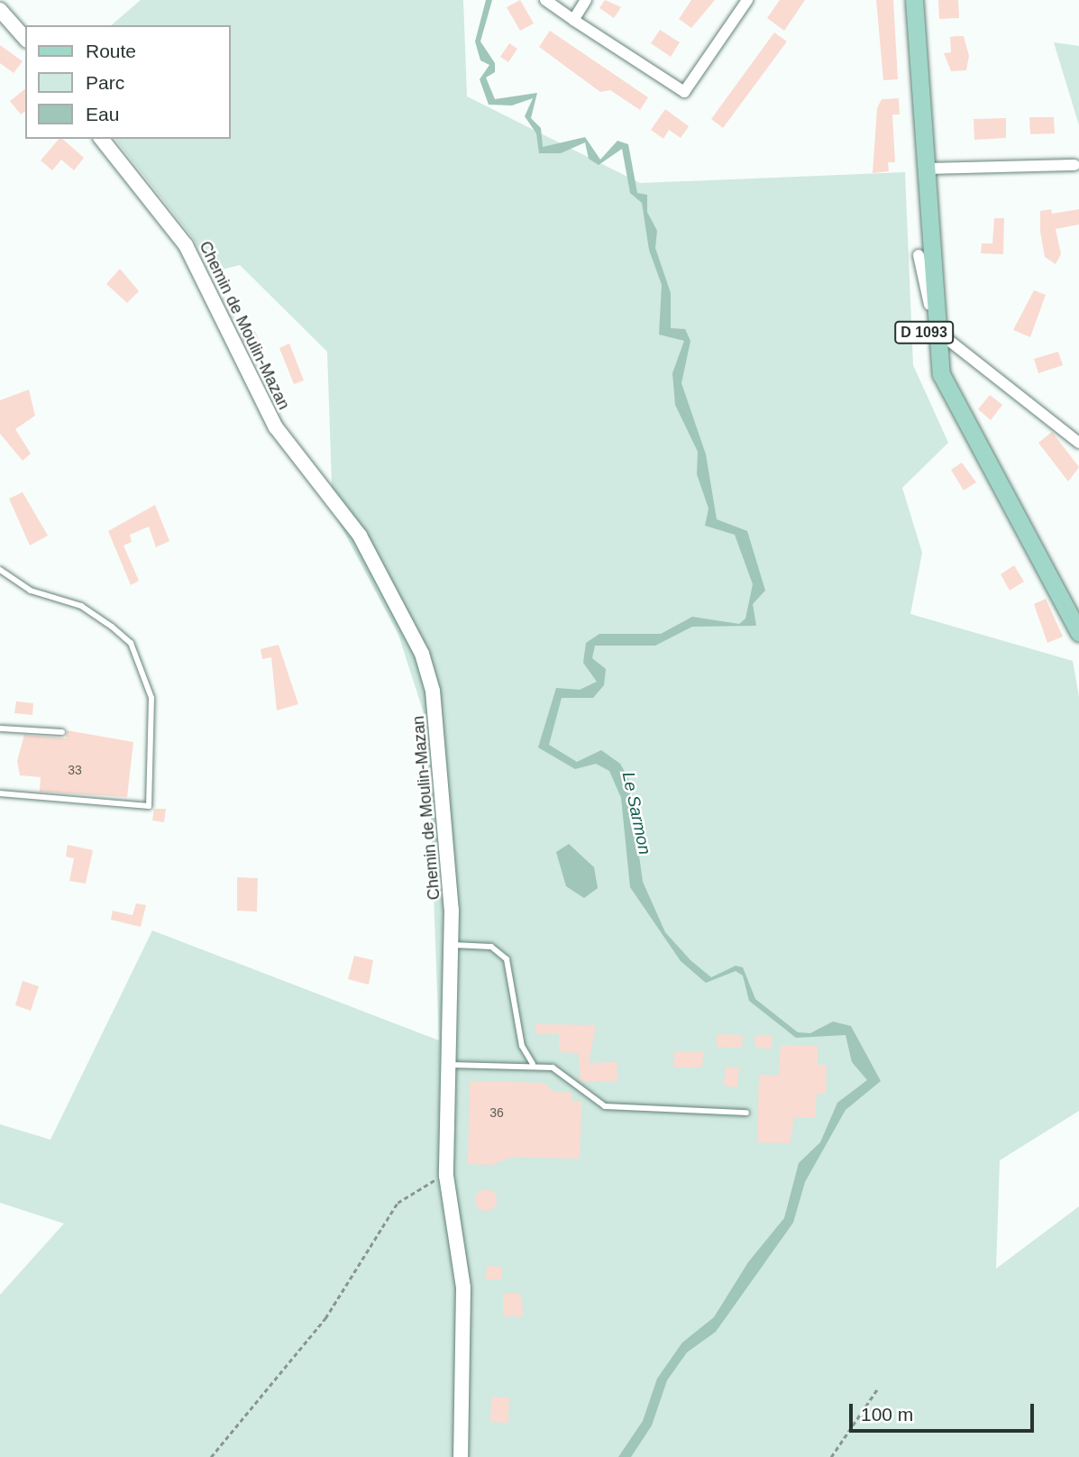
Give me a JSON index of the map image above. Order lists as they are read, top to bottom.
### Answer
{
  "streets": {
    "main road": ["D 1093"],
    "street": ["Chemin de Moulin-Mazan"]
  },
  "water": ["Le Sarmon"],
  "house_numbers": ["33", "36"],
  "legend": ["Route", "Parc", "Eau"],
  "scale_bar": "100 m"
}
